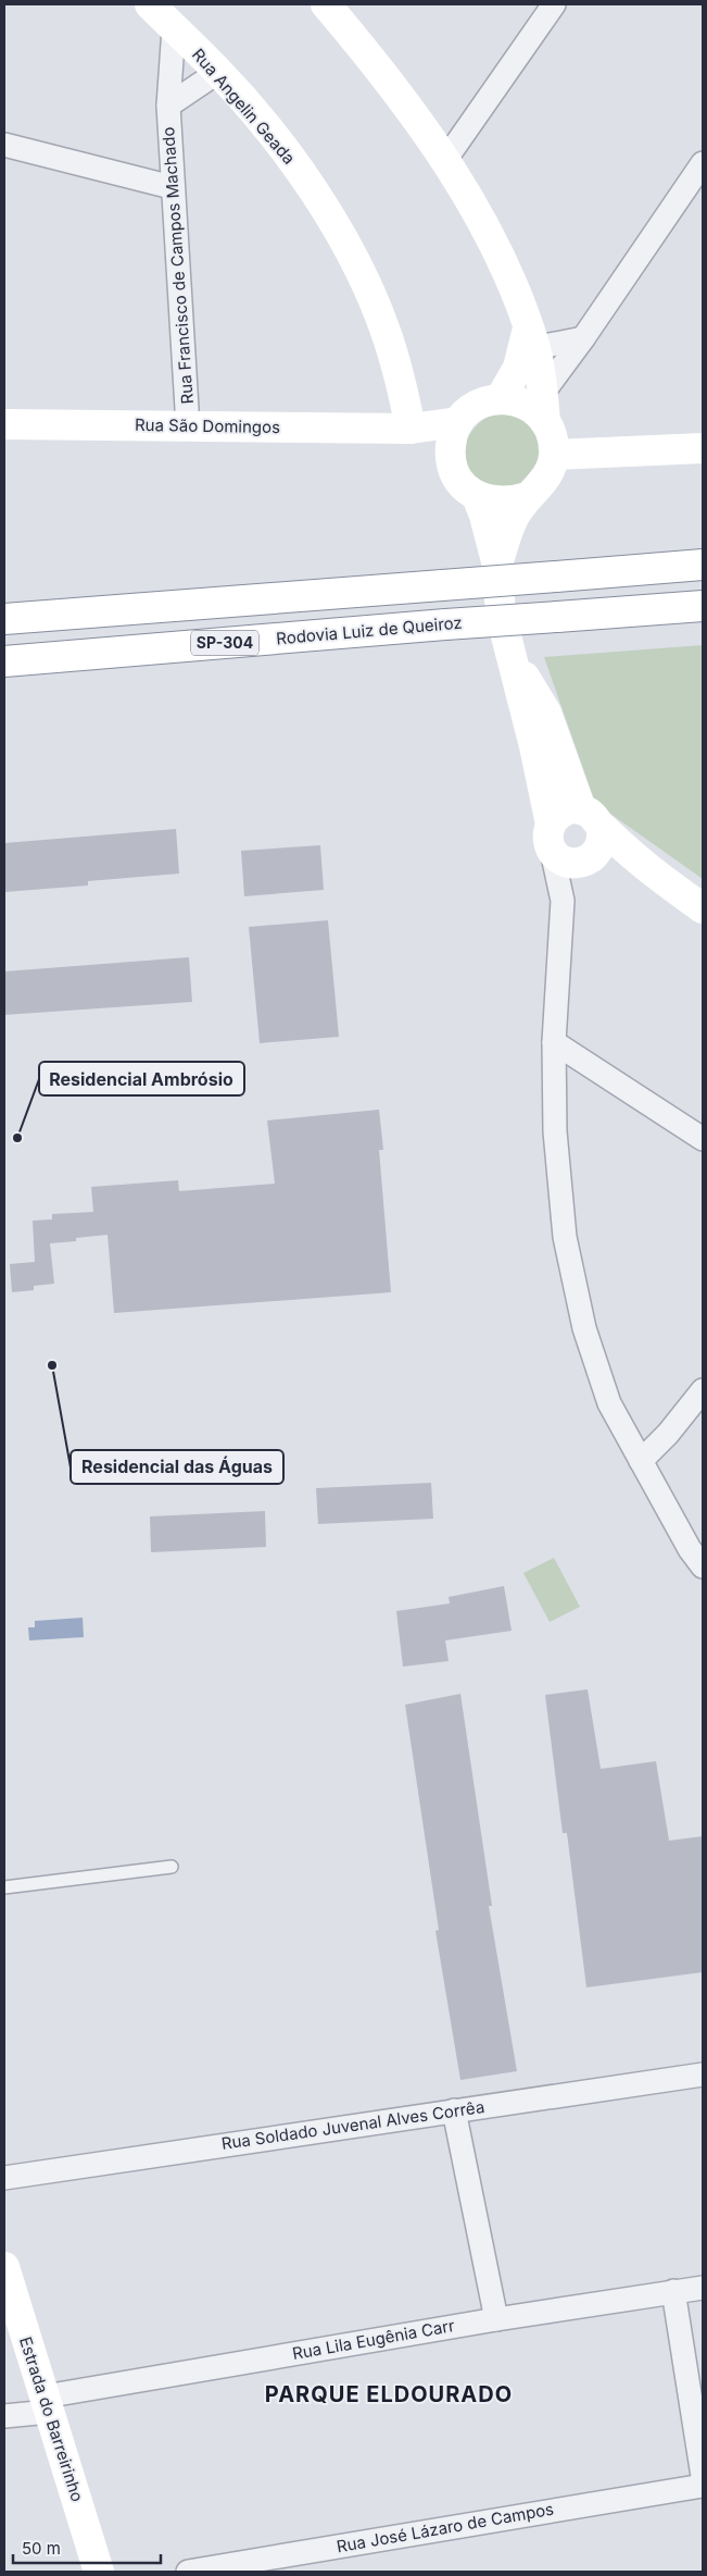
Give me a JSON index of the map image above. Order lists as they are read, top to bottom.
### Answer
{
  "streets": {
    "main road": [
      "Rua Angelin Geada",
      "Rua São Domingos",
      "Rodovia Luiz de Queiroz",
      "SP-304",
      "Estrada do Barreirinho"
    ],
    "street": [
      "Rua Francisco de Campos Machado",
      "Rua Soldado Juvenal Alves Corrêa",
      "Rua Lila Eugênia Carr",
      "Rua José Lázaro de Campos"
    ]
  },
  "crossings": [
    ["Rua Angelin Geada", "Rua Francisco de Campos Machado"],
    ["Rua Angelin Geada", "Rua São Domingos"],
    ["Rua Francisco de Campos Machado", "Rua São Domingos"],
    ["Rua Lila Eugênia Carr", "Estrada do Barreirinho"]
  ],
  "districts": ["PARQUE ELDOURADO"],
  "places": ["Residencial Ambrósio", "Residencial das Águas"],
  "scale_bar": "50 m"
}
